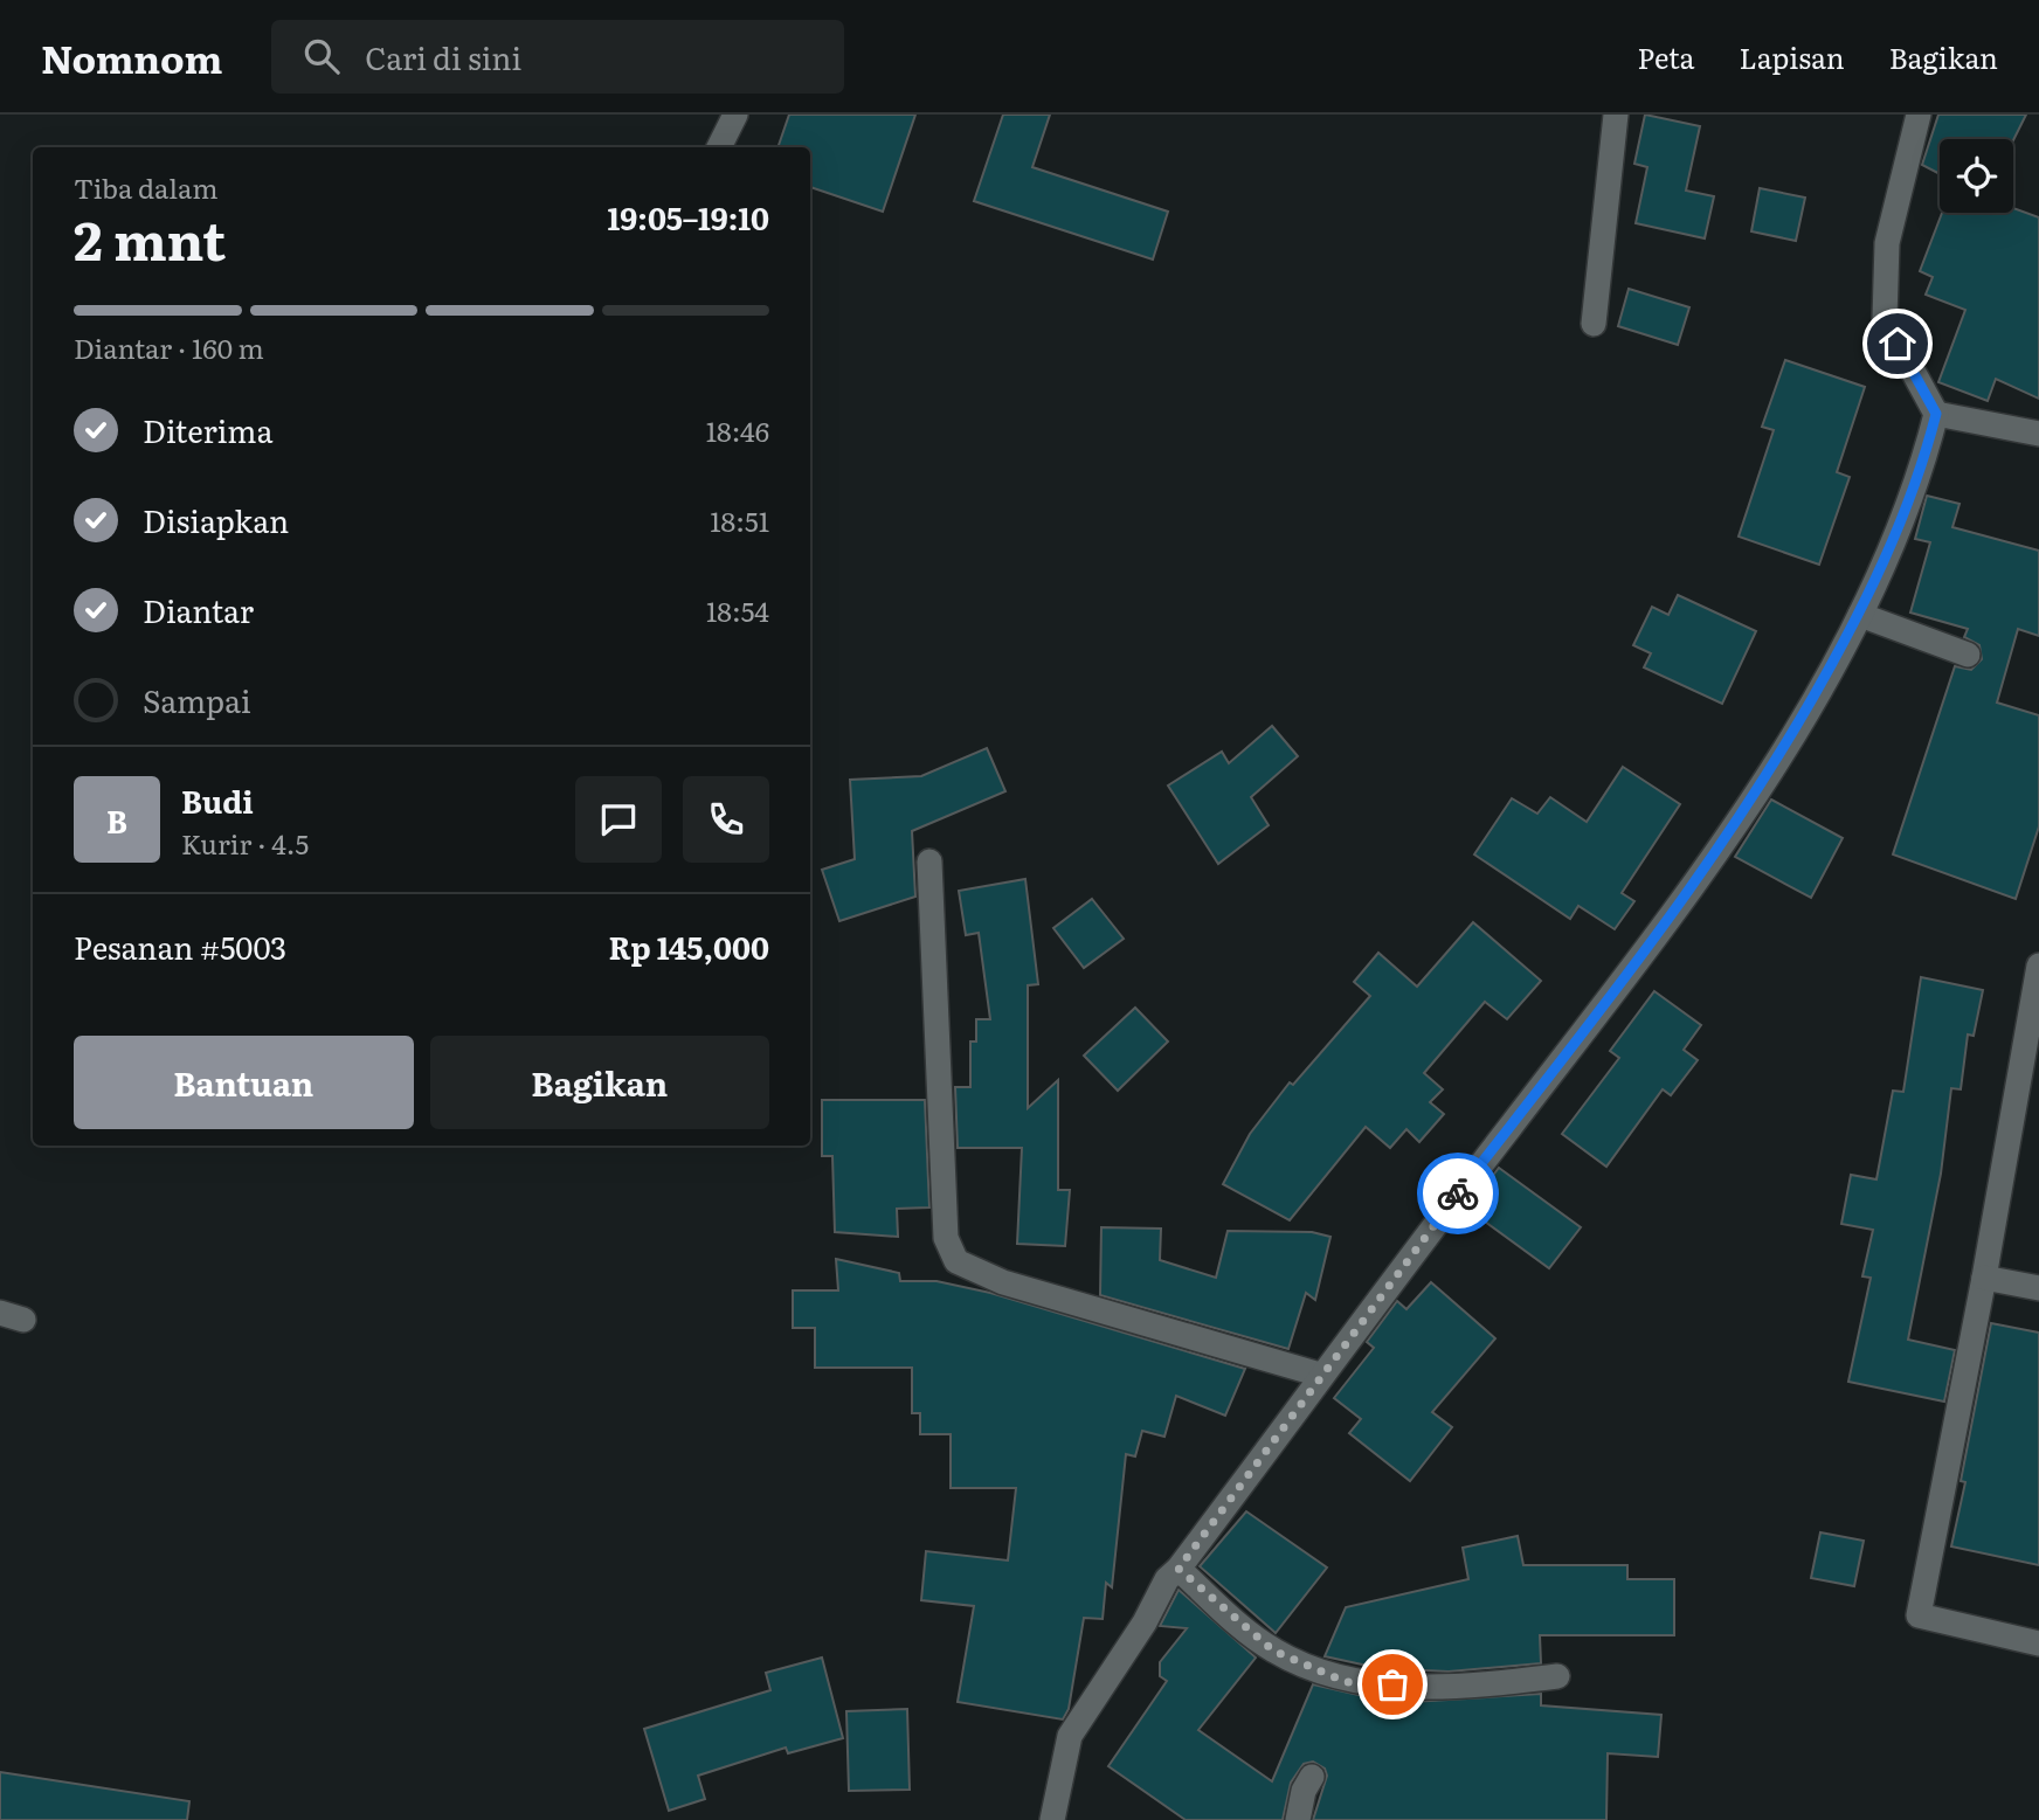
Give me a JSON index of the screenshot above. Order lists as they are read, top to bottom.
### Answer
{
  "page": {
    "header": "Nomnom",
    "search": "Cari di sini",
    "nav": ["Peta", "Lapisan", "Bagikan"],
    "heading": ["2 mnt", "Tiba dalam", "19:05–19:10"],
    "panel": [
      "Budi",
      "Kurir · 4.5",
      "Pesanan #5003",
      "Rp 145,000"
    ],
    "bar": "Diantar · 160 m",
    "list": [
      ["Diterima", "18:46"],
      ["Disiapkan", "18:51"],
      ["Diantar", "18:54"],
      "Sampai"
    ],
    "round": "B",
    "buttons": ["Bantuan", "Bagikan"]
  }
}
